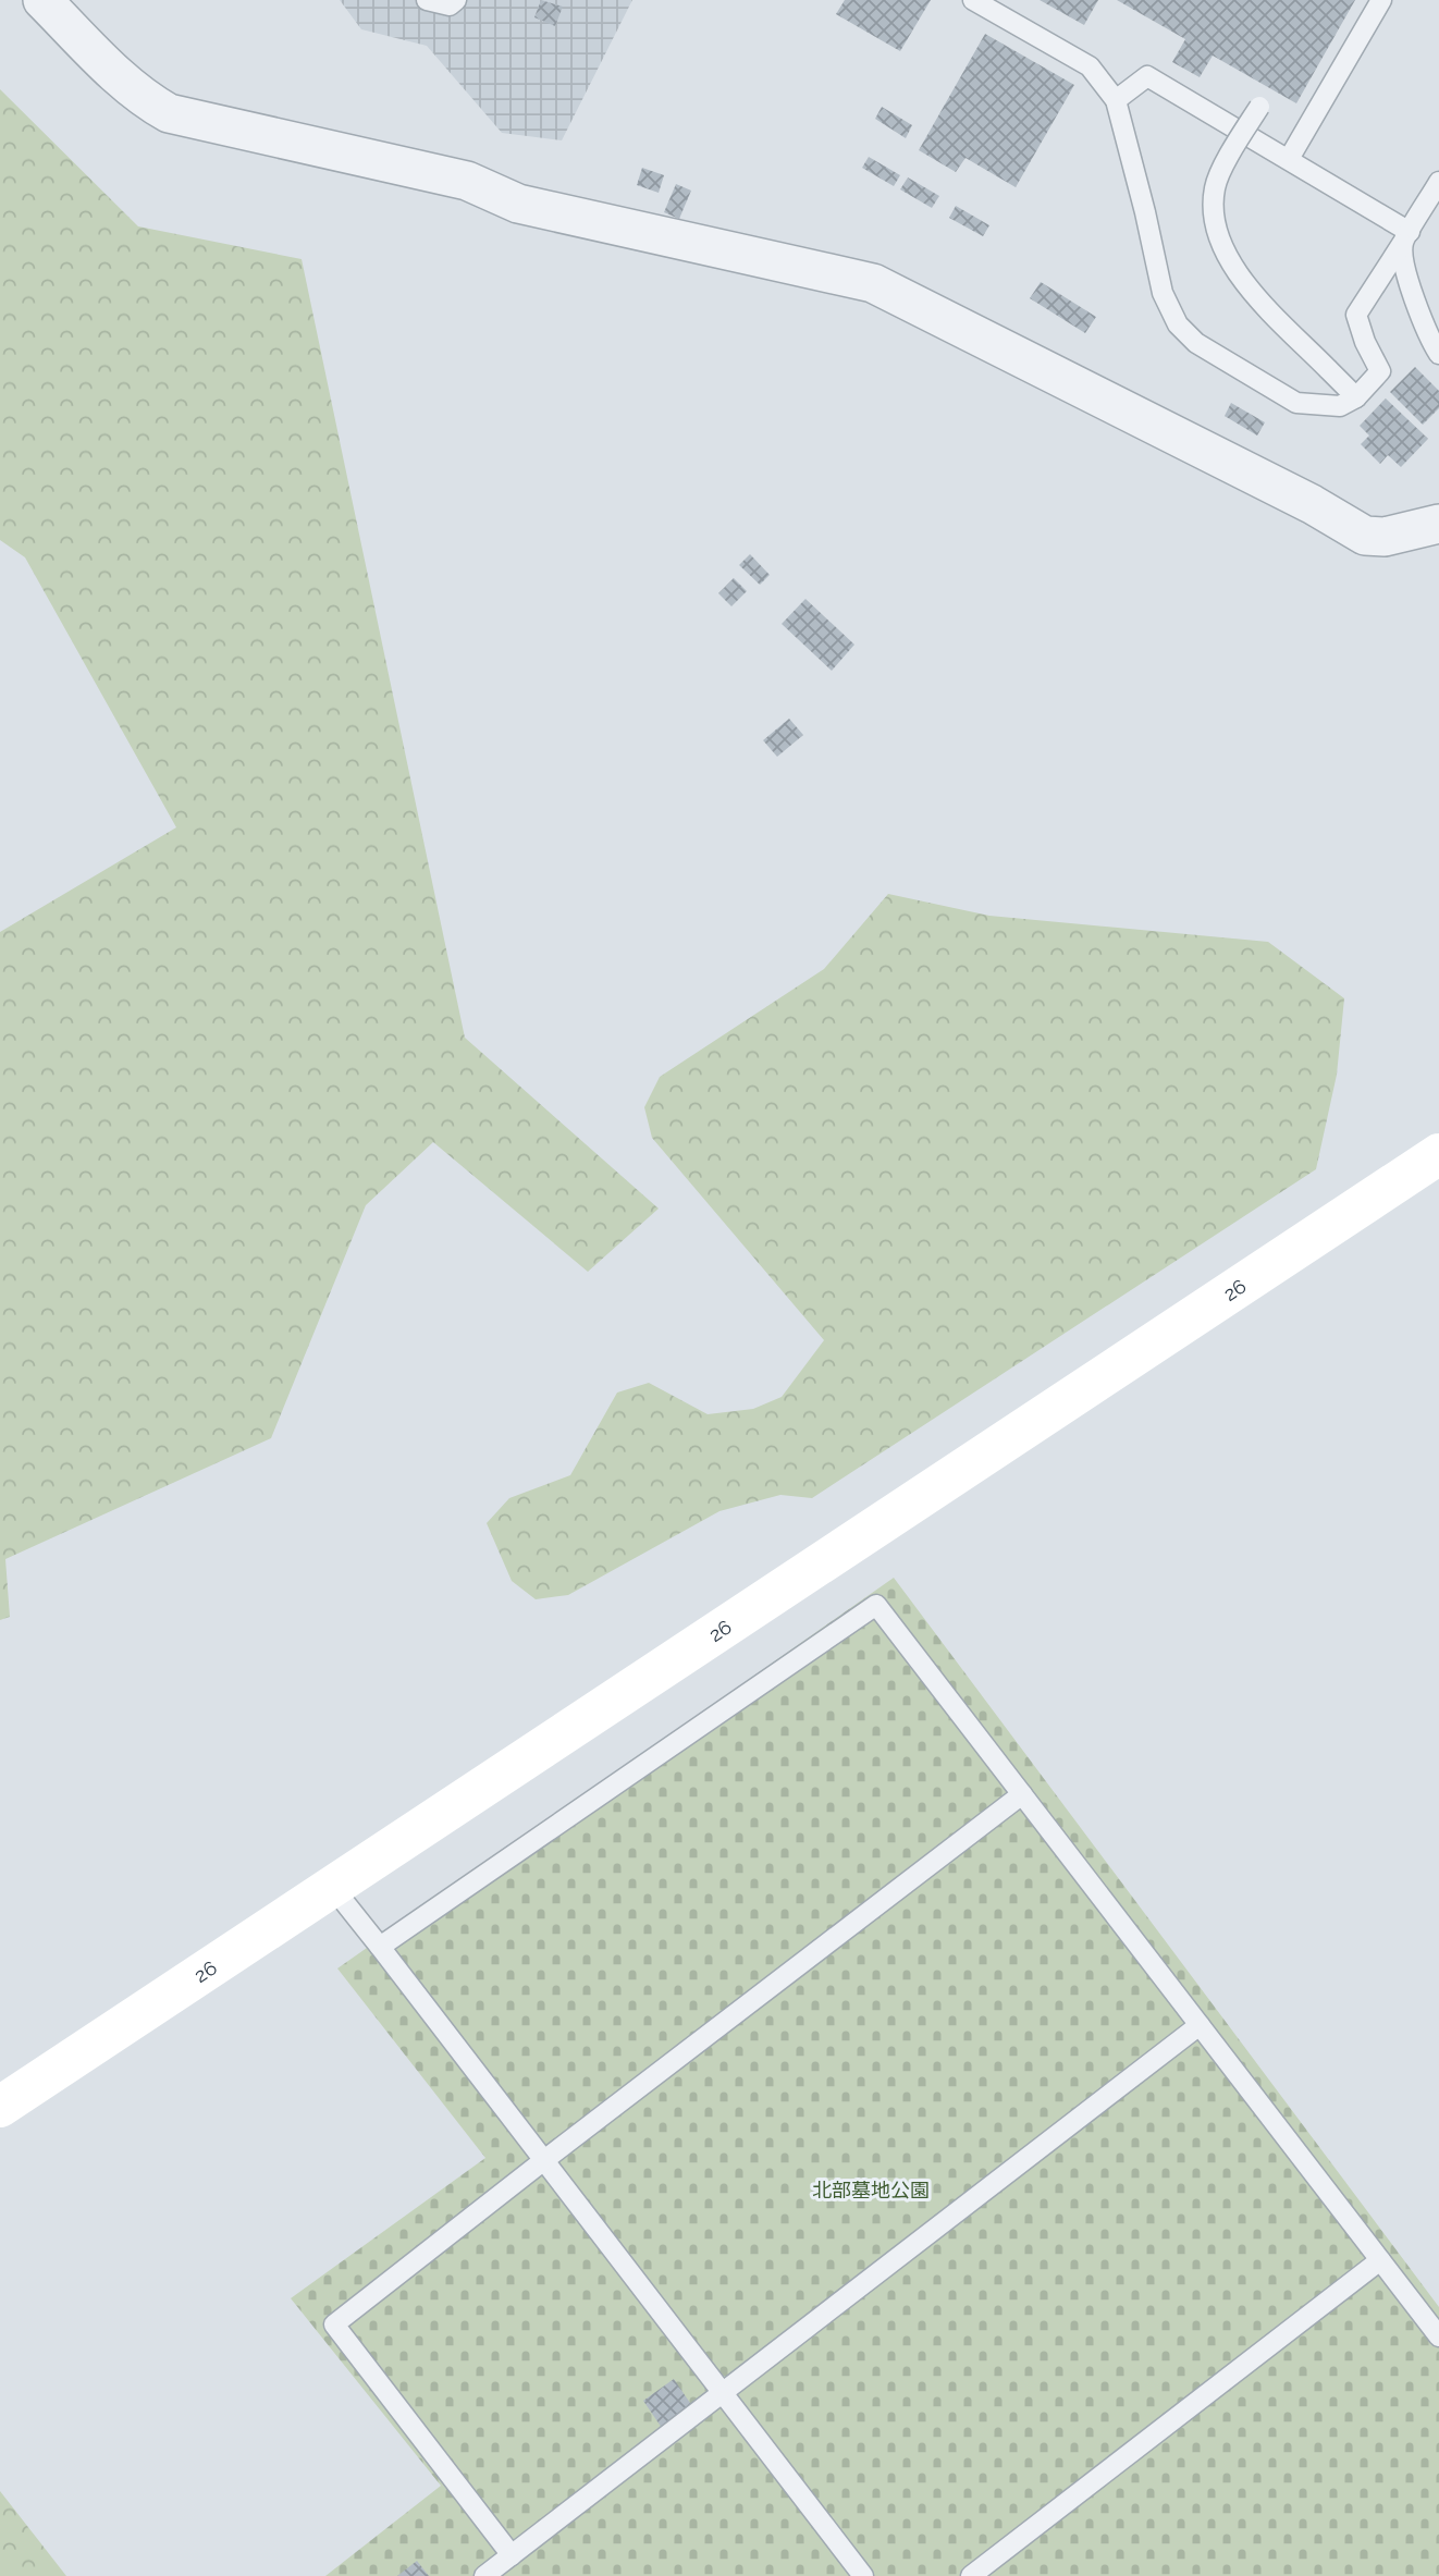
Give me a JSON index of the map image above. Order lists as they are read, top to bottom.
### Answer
{
  "streets": {
    "street": ["26"]
  },
  "parks": ["北部墓地公園"]
}
